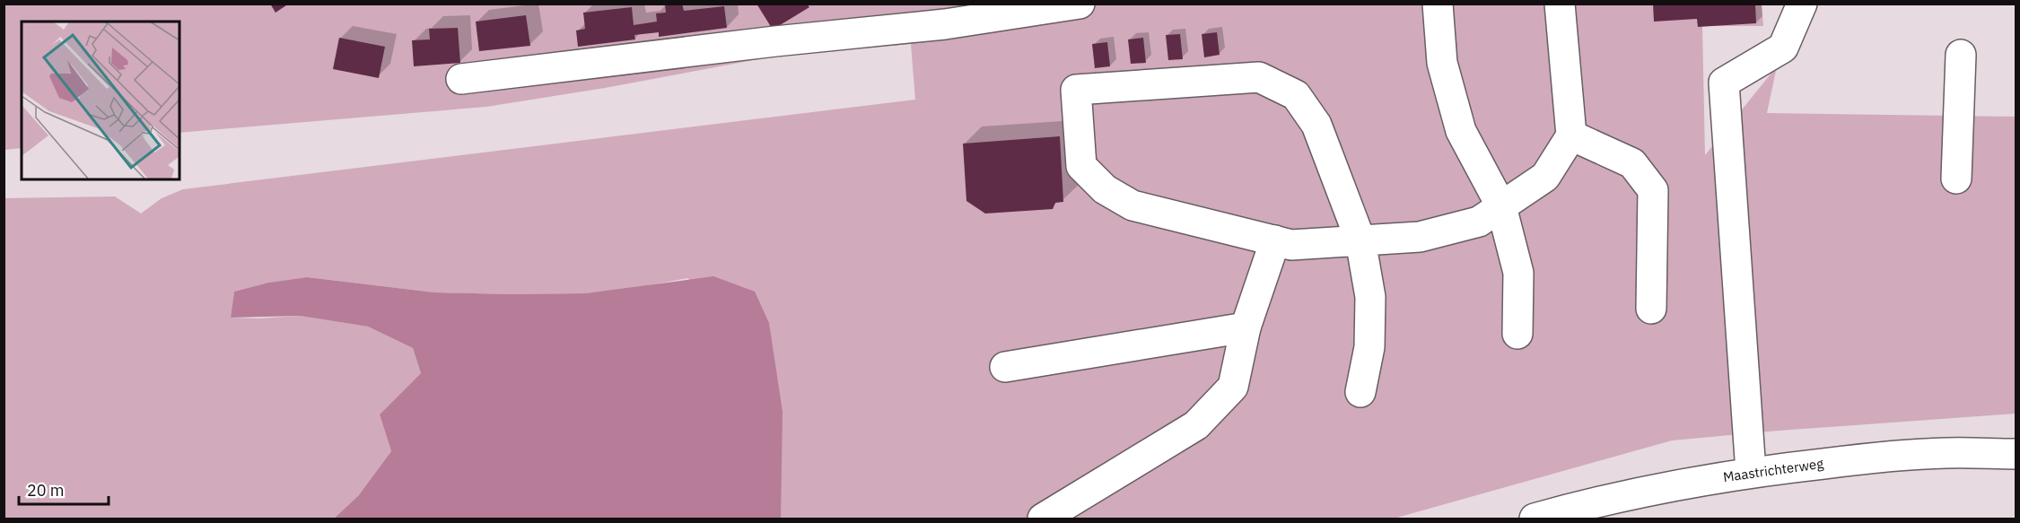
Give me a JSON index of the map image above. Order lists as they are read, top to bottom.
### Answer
{
  "streets": {
    "main road": ["Maastrichterweg"]
  },
  "scale_bar": "20 m"
}
